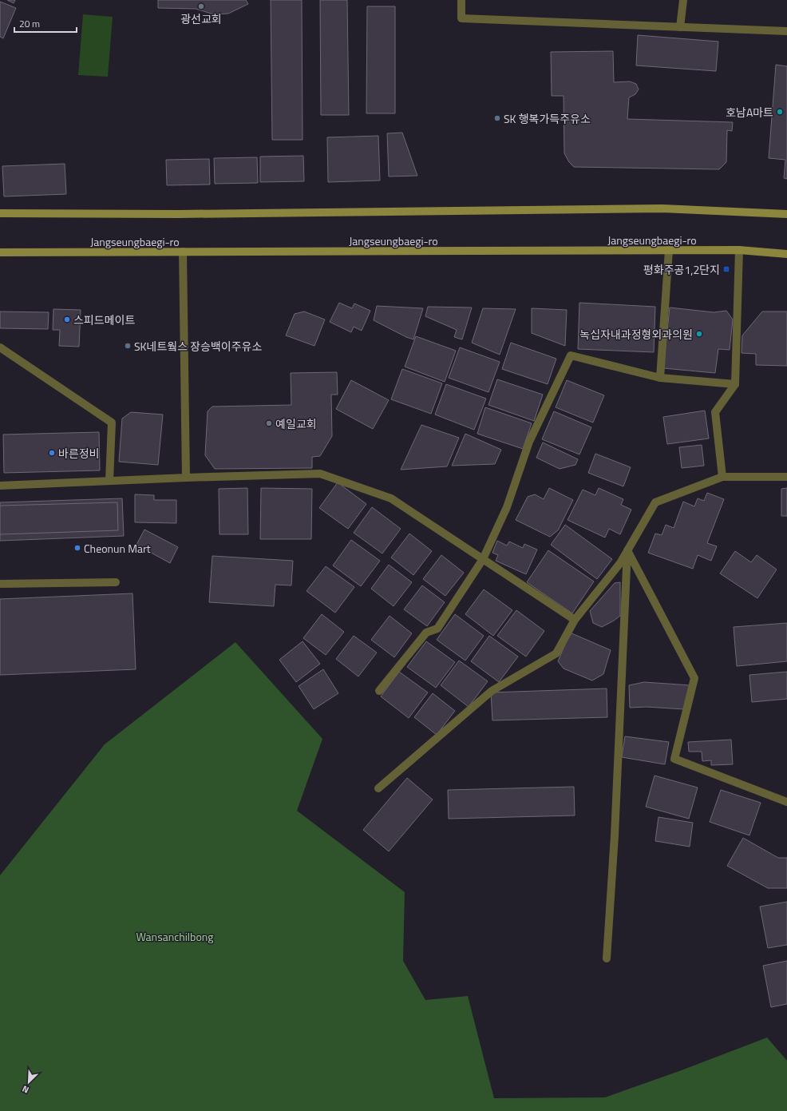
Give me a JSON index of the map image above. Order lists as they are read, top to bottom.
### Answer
{
  "streets": {
    "street": ["Jangseungbaegi-ro"]
  },
  "parks": ["Wansanchilbong"],
  "places": {
    "other": [
      "광선교회",
      "호남A마트",
      "SK 행복가득주유소",
      "스피드메이트",
      "녹십자내과정형외과의원",
      "SK네트웤스 장승백이주유소",
      "예일교회",
      "바른정비",
      "Cheonun Mart"
    ],
    "transit": ["평화주공1,2단지"]
  },
  "scale_bar": "20 m",
  "north": "bottom left"
}
